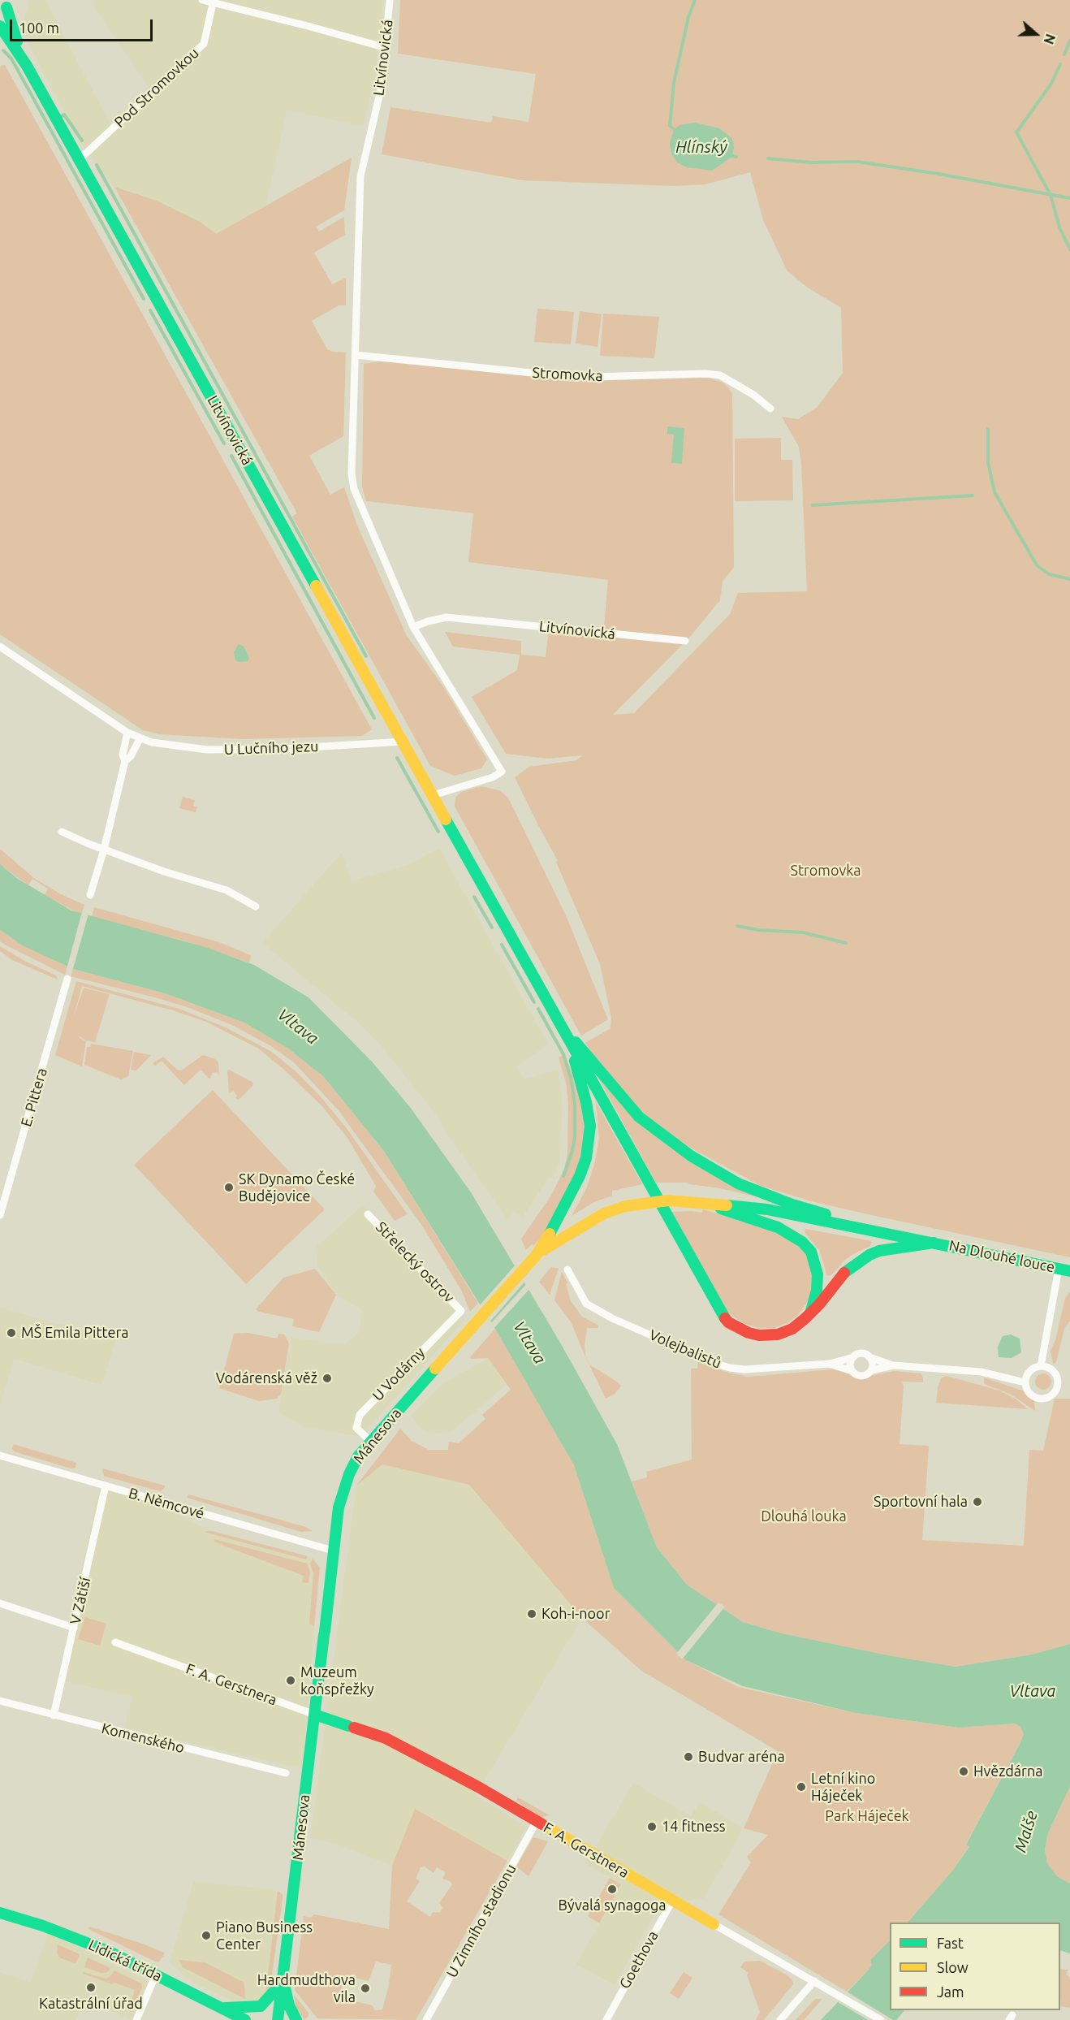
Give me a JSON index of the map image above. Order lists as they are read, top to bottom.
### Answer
{
  "streets": {
    "main road": [
      "Litvínovická",
      "Na Dlouhé louce",
      "Mánesova",
      "F. A. Gerstnera",
      "Lidická třída"
    ],
    "street": [
      "Pod Stromovkou",
      "Stromovka",
      "U Lučního jezu",
      "E. Pittera",
      "Střelecký ostrov",
      "Volejbalistů",
      "U Vodárny",
      "B. Němcové",
      "V Zátiší",
      "Komenského",
      "U Zimního stadionu",
      "Goethova"
    ]
  },
  "crossings": [
    ["Litvínovická", "Pod Stromovkou"],
    ["Litvínovická", "Stromovka"],
    ["Litvínovická", "U Lučního jezu"],
    ["Střelecký ostrov", "U Vodárny"],
    ["U Vodárny", "Mánesova"],
    ["Mánesova", "B. Němcové"],
    ["Mánesova", "F. A. Gerstnera"],
    ["B. Němcové", "V Zátiší"],
    ["V Zátiší", "Komenského"],
    ["F. A. Gerstnera", "U Zimního stadionu"],
    ["F. A. Gerstnera", "Goethova"]
  ],
  "water": ["Hlínský", "Vltava", "Malše"],
  "parks": ["Stromovka", "Dlouhá louka", "Park Háječek"],
  "places": [
    "SK Dynamo České Budějovice",
    "MŠ Emila Pittera",
    "Vodárenská věž",
    "Sportovní hala",
    "Koh-i-noor",
    "Muzeum koňspřežky",
    "Budvar aréna",
    "Hvězdárna",
    "Letní kino Háječek",
    "14 fitness",
    "Bývalá synagoga",
    "Piano Business Center",
    "Katastrální úřad",
    "Hardmudthova vila"
  ],
  "legend": ["Fast", "Slow", "Jam"],
  "scale_bar": "100 m",
  "north": "right"
}
